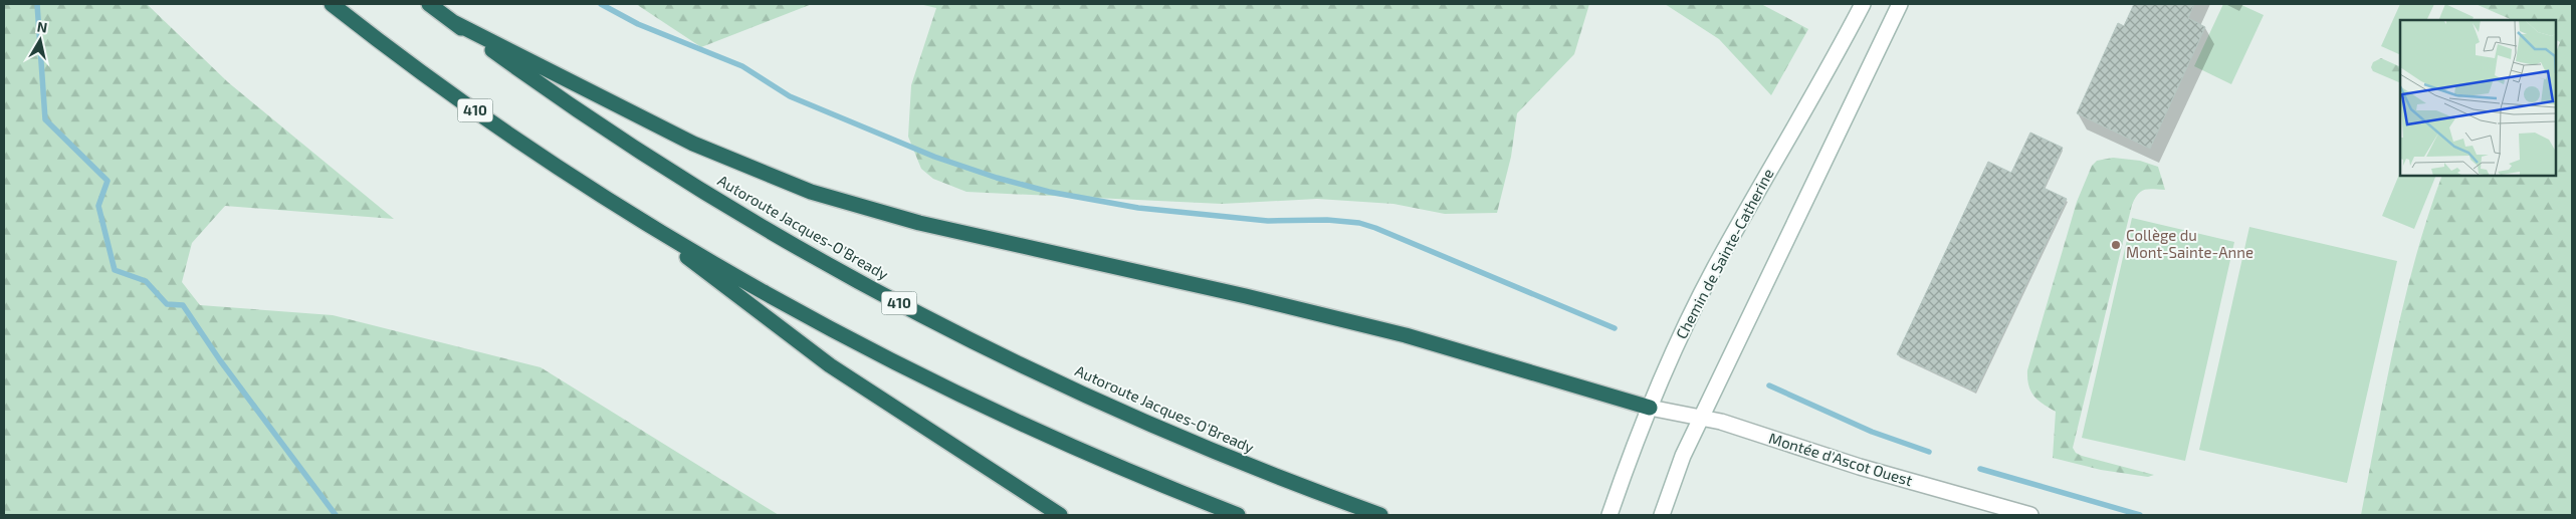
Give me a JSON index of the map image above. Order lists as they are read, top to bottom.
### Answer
{
  "streets": {
    "highway": ["410", "Autoroute Jacques-O'Bready"],
    "main road": ["Chemin de Sainte-Catherine", "Montée d'Ascot Ouest"]
  },
  "crossings": [
    ["Chemin de Sainte-Catherine", "Montée d'Ascot Ouest"]
  ],
  "places": ["Collège du Mont-Sainte-Anne"],
  "north": "top"
}
